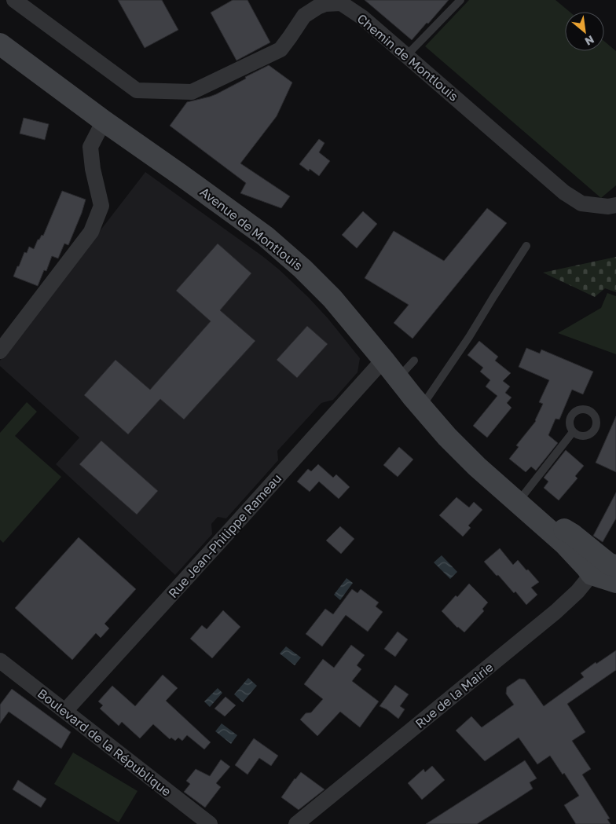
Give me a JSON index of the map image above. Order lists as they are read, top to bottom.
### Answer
{
  "streets": {
    "street": [
      "Chemin de Montlouis",
      "Avenue de Montlouis",
      "Rue Jean-Philippe Rameau",
      "Rue de la Mairie",
      "Boulevard de la République"
    ]
  },
  "crossings": [
    ["Avenue de Montlouis", "Rue Jean-Philippe Rameau"],
    ["Avenue de Montlouis", "Rue de la Mairie"],
    ["Rue Jean-Philippe Rameau", "Boulevard de la République"]
  ],
  "north": "bottom right"
}
